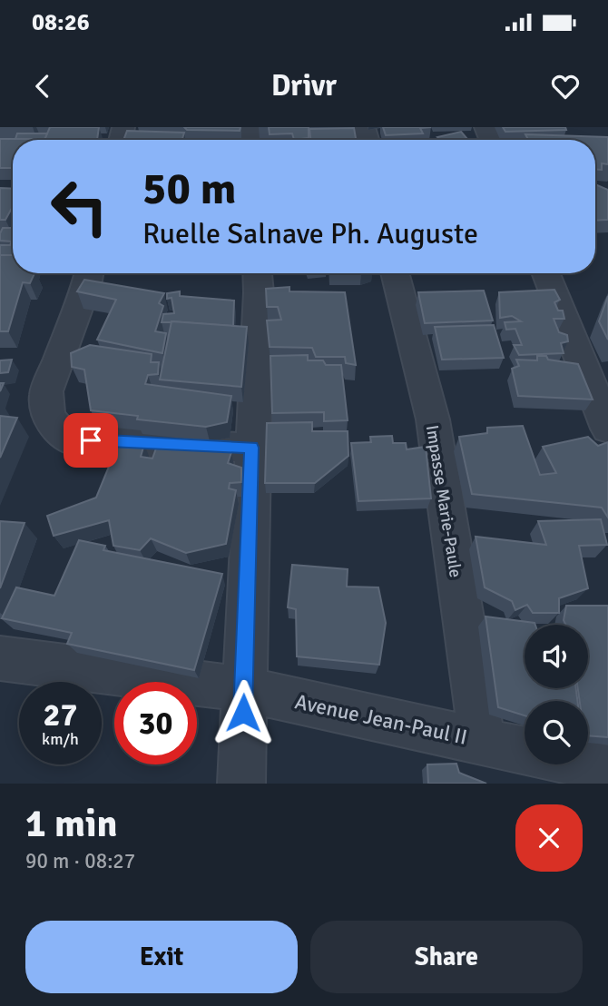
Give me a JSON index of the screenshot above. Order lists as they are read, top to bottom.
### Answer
{
  "streets": {
    "street": ["Impasse Marie-Paule", "Avenue Jean-Paul II"]
  },
  "crossings": [
    ["Impasse Marie-Paule", "Avenue Jean-Paul II"]
  ],
  "page": {
    "status": "08:26",
    "header": "Drivr",
    "turn": ["50 m", "Ruelle Salnave Ph. Auguste"],
    "speed": "27 km/h",
    "limit": "30",
    "heading": ["1 min", "90 m · 08:27"],
    "buttons": ["Exit", "Share"]
  }
}
